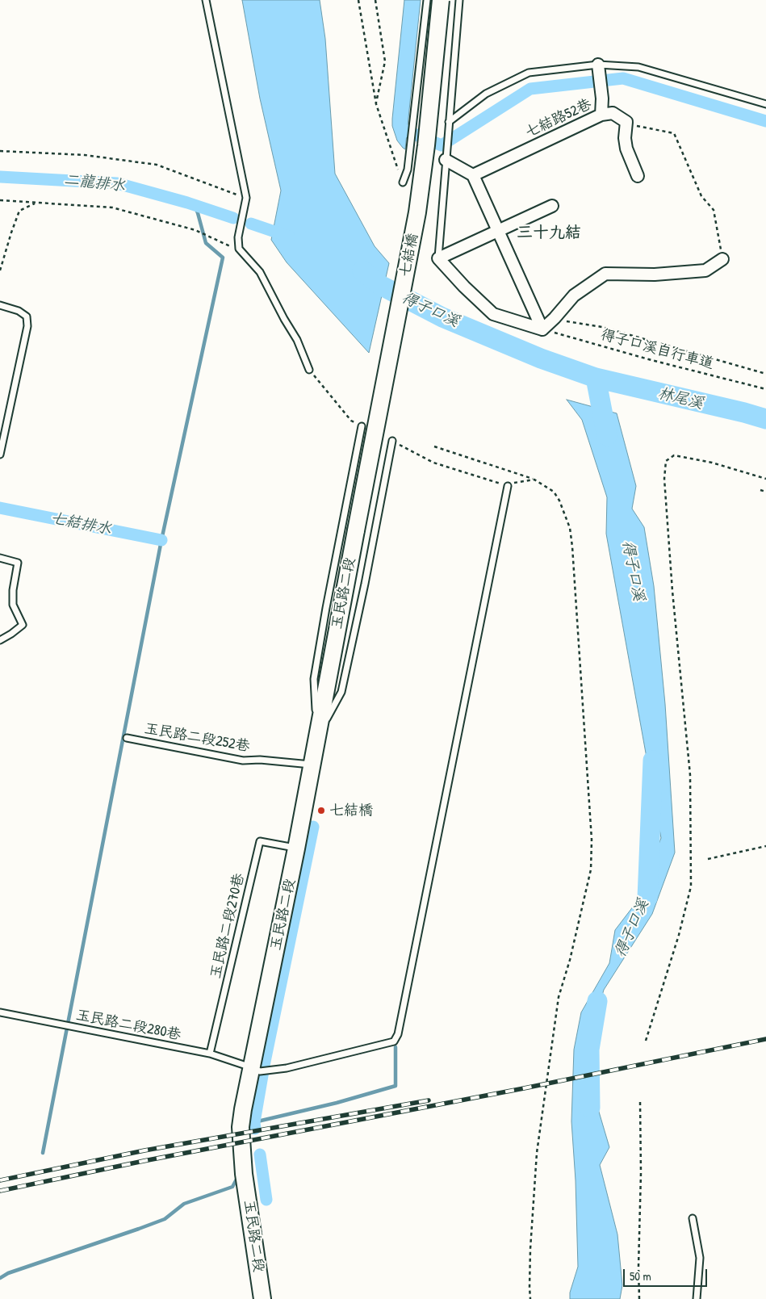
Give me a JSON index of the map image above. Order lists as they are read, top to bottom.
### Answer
{
  "streets": {
    "street": ["七結路52巷", "七結橋", "玉民路二段"],
    "lane": ["玉民路二段252巷", "玉民路二段270巷", "玉民路二段280巷"],
    "path": ["得子口溪自行車道"]
  },
  "crossings": [
    ["七結橋", "玉民路二段"],
    ["玉民路二段", "玉民路二段252巷"],
    ["玉民路二段", "玉民路二段270巷"],
    ["玉民路二段", "玉民路二段280巷"],
    ["玉民路二段270巷", "玉民路二段280巷"]
  ],
  "districts": ["三十九結"],
  "water": [
    "二龍排水",
    "得子口溪",
    "林尾溪",
    "七結排水"
  ],
  "places": ["七結橋"],
  "scale_bar": "50 m"
}
